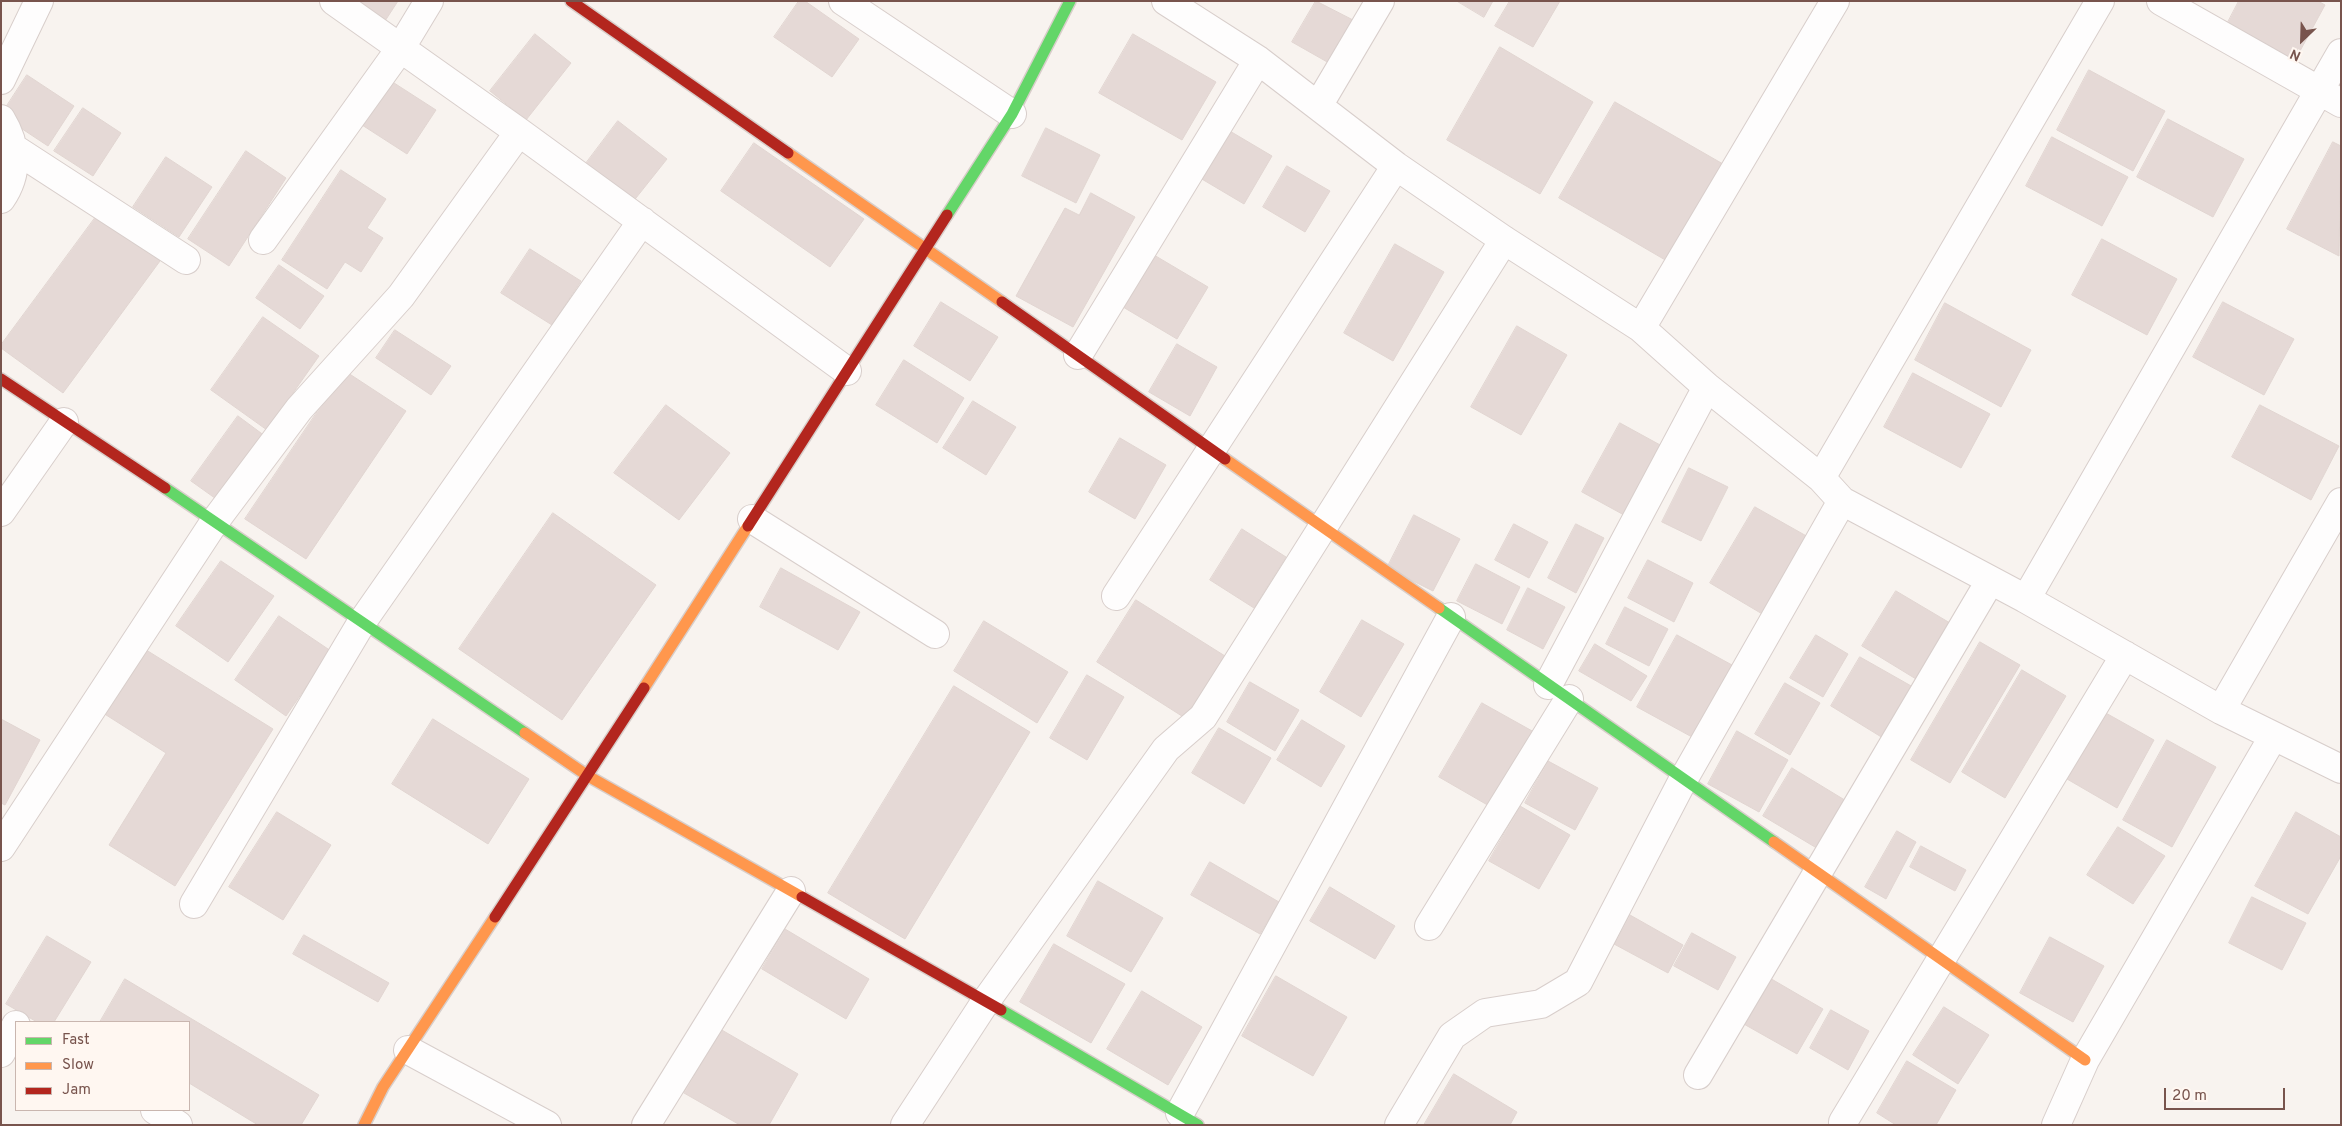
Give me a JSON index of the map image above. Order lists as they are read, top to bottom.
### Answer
{
  "legend": ["Fast", "Slow", "Jam"],
  "scale_bar": "20 m",
  "north": "bottom left"
}
